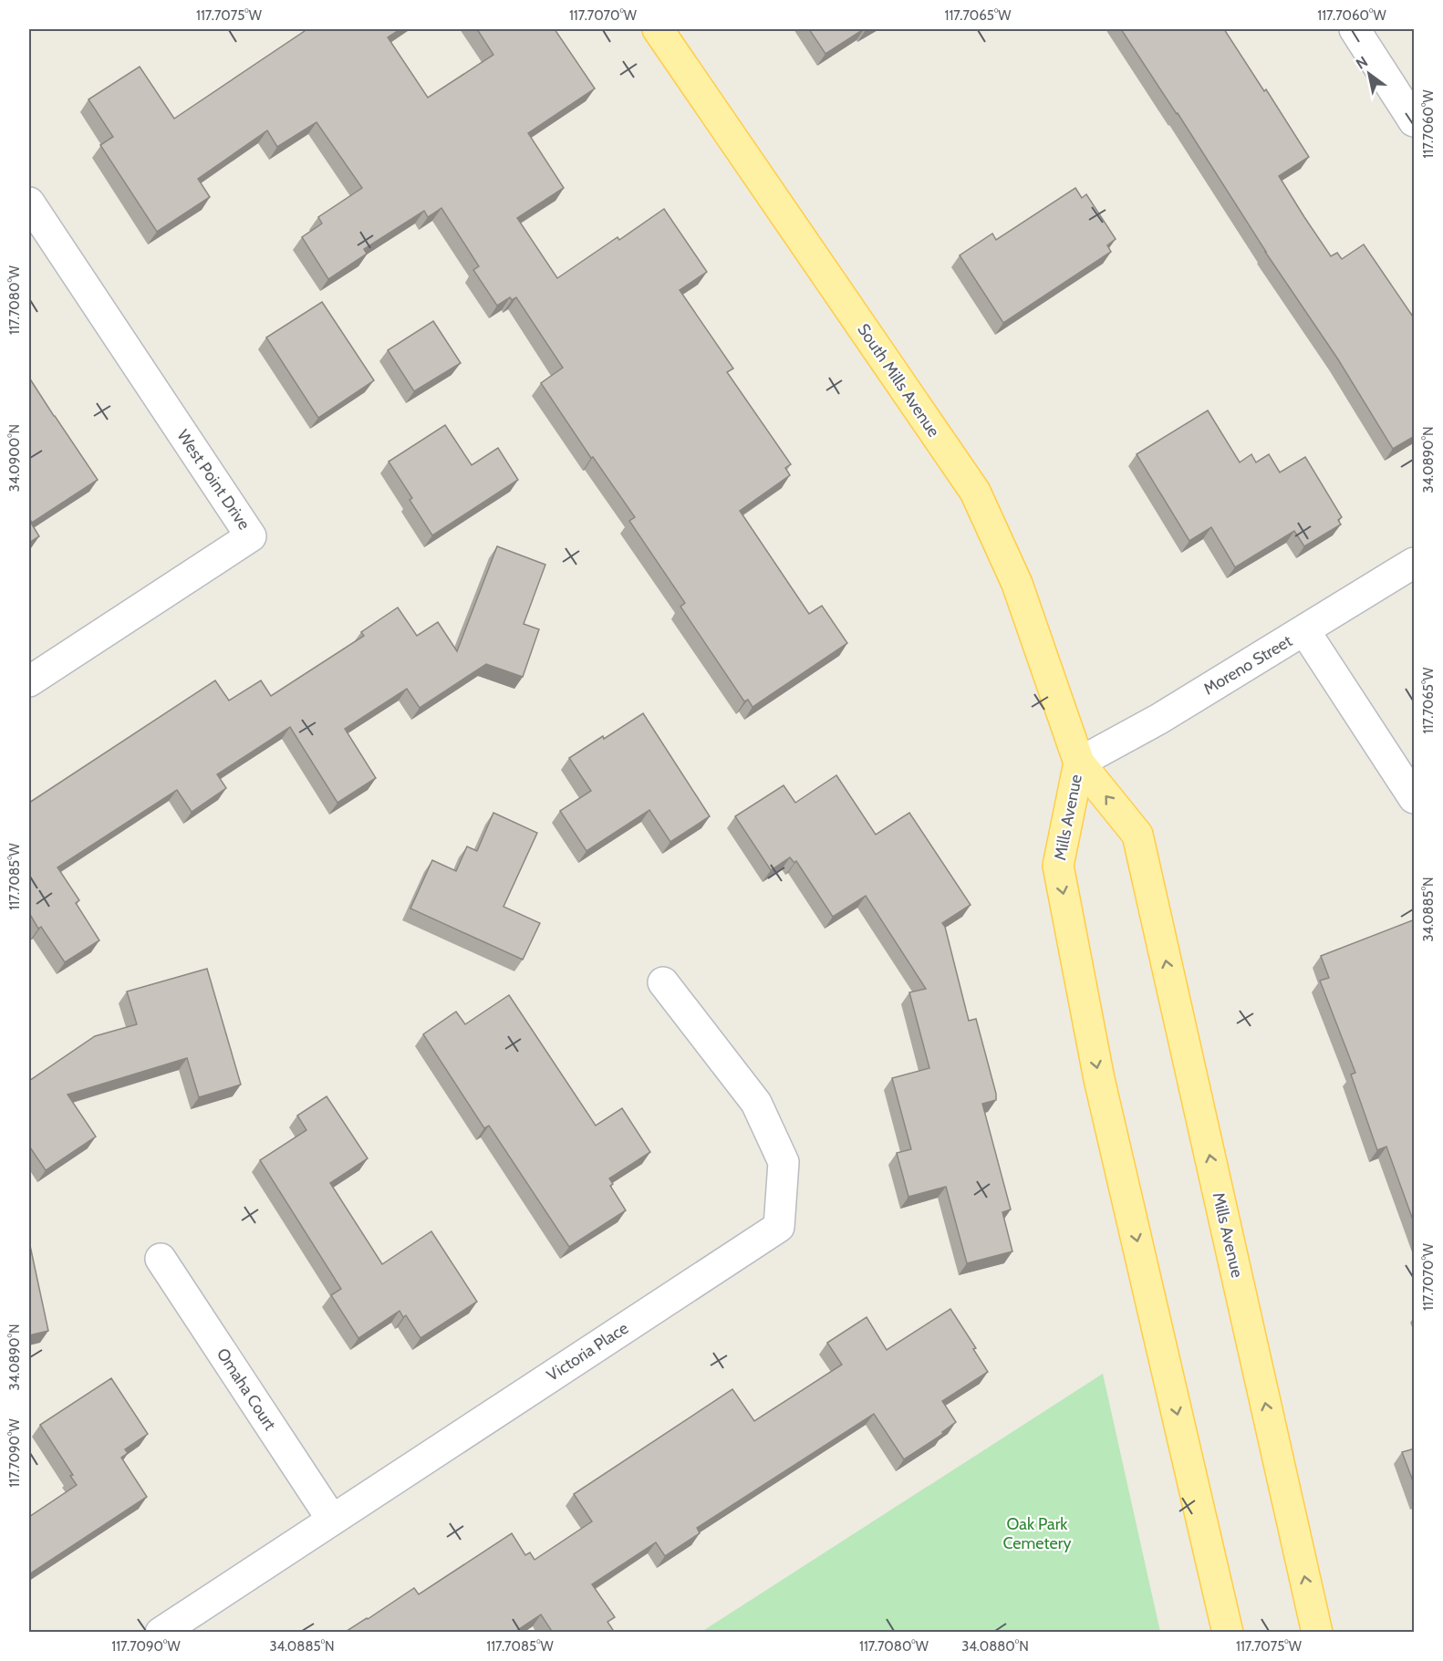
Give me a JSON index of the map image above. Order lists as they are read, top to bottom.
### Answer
{
  "streets": {
    "main road": ["South Mills Avenue", "Mills Avenue"],
    "street": [
      "West Point Drive",
      "Moreno Street",
      "Victoria Place",
      "Omaha Court"
    ]
  },
  "crossings": [
    ["South Mills Avenue", "Moreno Street"],
    ["South Mills Avenue", "Mills Avenue"],
    ["Moreno Street", "Mills Avenue"],
    ["Victoria Place", "Omaha Court"]
  ],
  "parks": ["Oak Park Cemetery"],
  "north": "top left",
  "coordinates": [
    "117.7075°W",
    "117.7070°W",
    "117.7065°W",
    "117.7060°W",
    "117.7080°W",
    "34.0900°N",
    "34.0890°N",
    "117.7085°W",
    "34.0885°N",
    "117.7090°W",
    "34.0880°N"
  ]
}
